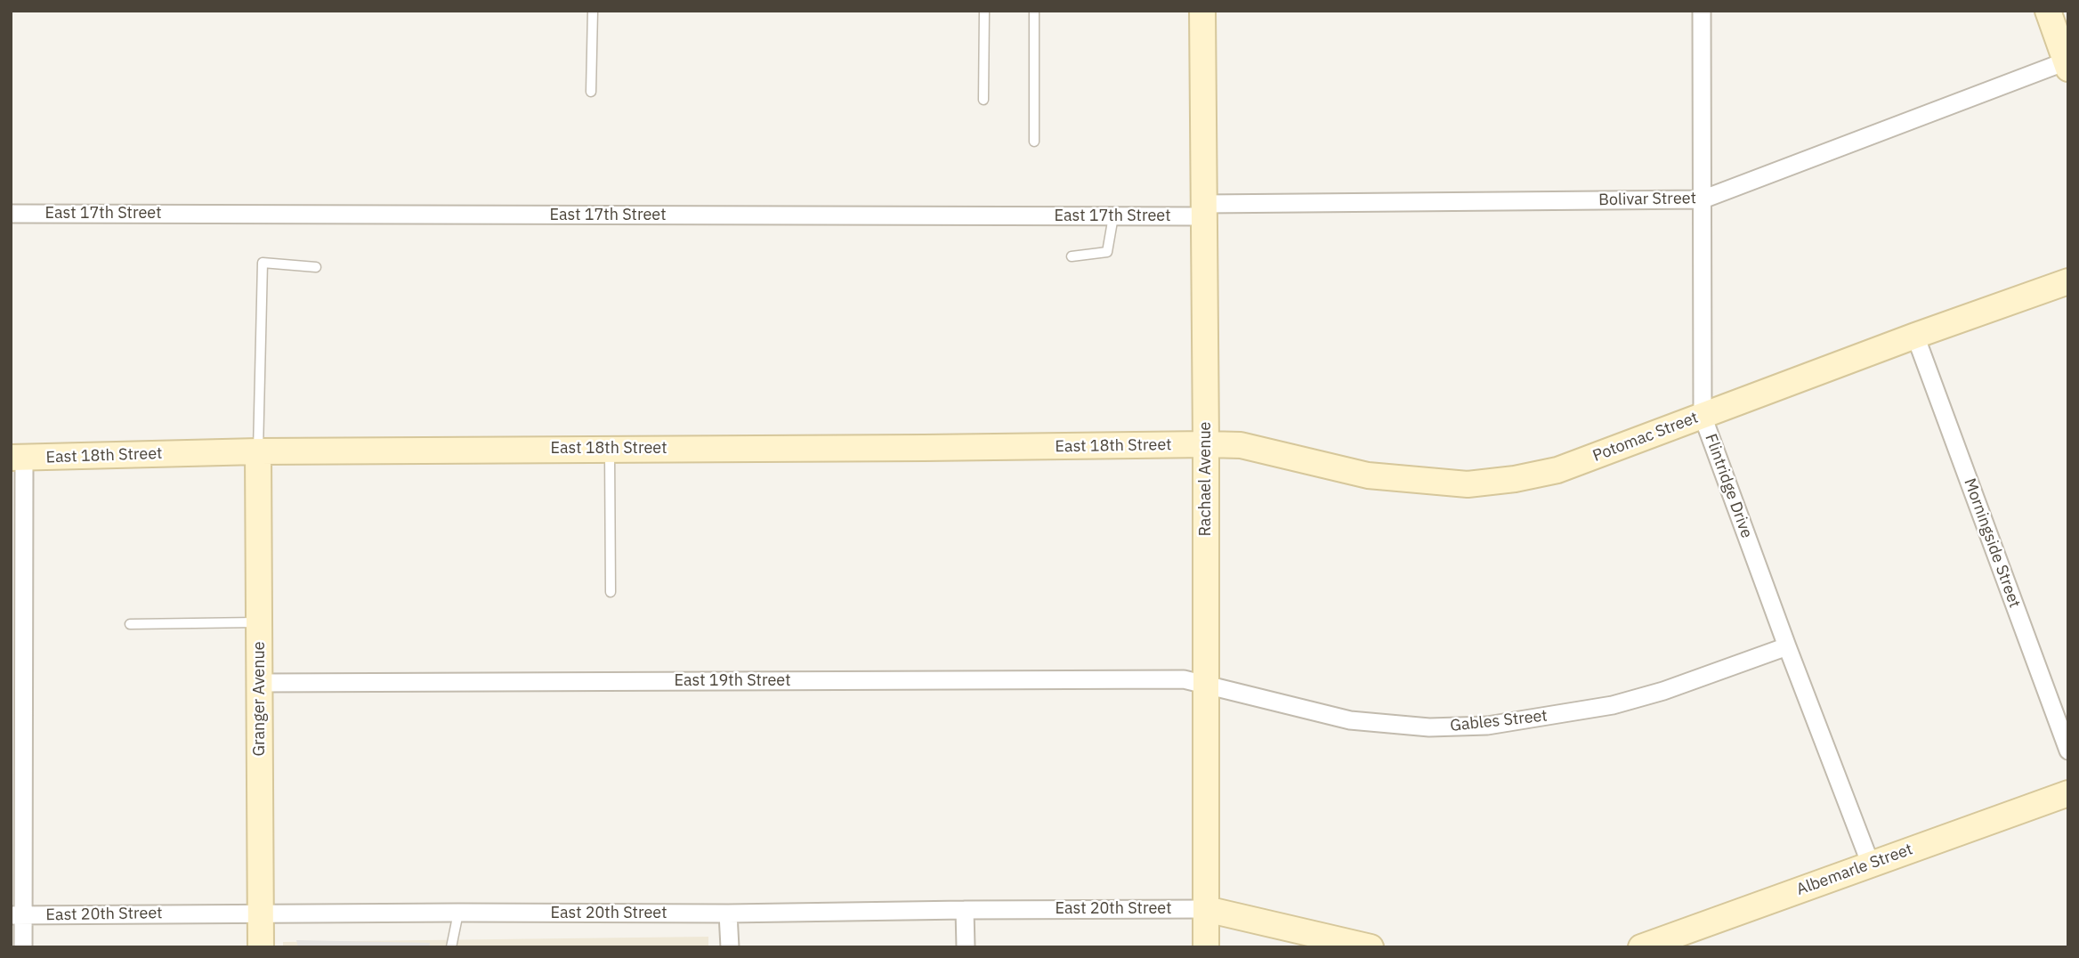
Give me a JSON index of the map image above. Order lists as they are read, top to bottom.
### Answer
{
  "streets": {
    "main road": [
      "Potomac Street",
      "East 18th Street",
      "Rachael Avenue",
      "Granger Avenue",
      "Albemarle Street"
    ],
    "street": [
      "Bolivar Street",
      "East 17th Street",
      "Flintridge Drive",
      "Morningside Street",
      "East 19th Street",
      "Gables Street",
      "East 20th Street"
    ]
  },
  "crossings": [
    ["Bolivar Street", "East 17th Street"],
    ["Bolivar Street", "Rachael Avenue"],
    ["Bolivar Street", "Flintridge Drive"],
    ["East 17th Street", "Rachael Avenue"],
    ["Potomac Street", "East 18th Street"],
    ["Potomac Street", "Rachael Avenue"],
    ["Potomac Street", "Flintridge Drive"],
    ["Potomac Street", "Morningside Street"],
    ["East 18th Street", "Rachael Avenue"],
    ["East 18th Street", "Granger Avenue"],
    ["Rachael Avenue", "East 19th Street"],
    ["Rachael Avenue", "Gables Street"],
    ["Rachael Avenue", "East 20th Street"],
    ["Flintridge Drive", "Gables Street"],
    ["Flintridge Drive", "Albemarle Street"],
    ["East 19th Street", "Granger Avenue"],
    ["East 19th Street", "Gables Street"],
    ["Granger Avenue", "East 20th Street"]
  ]
}
